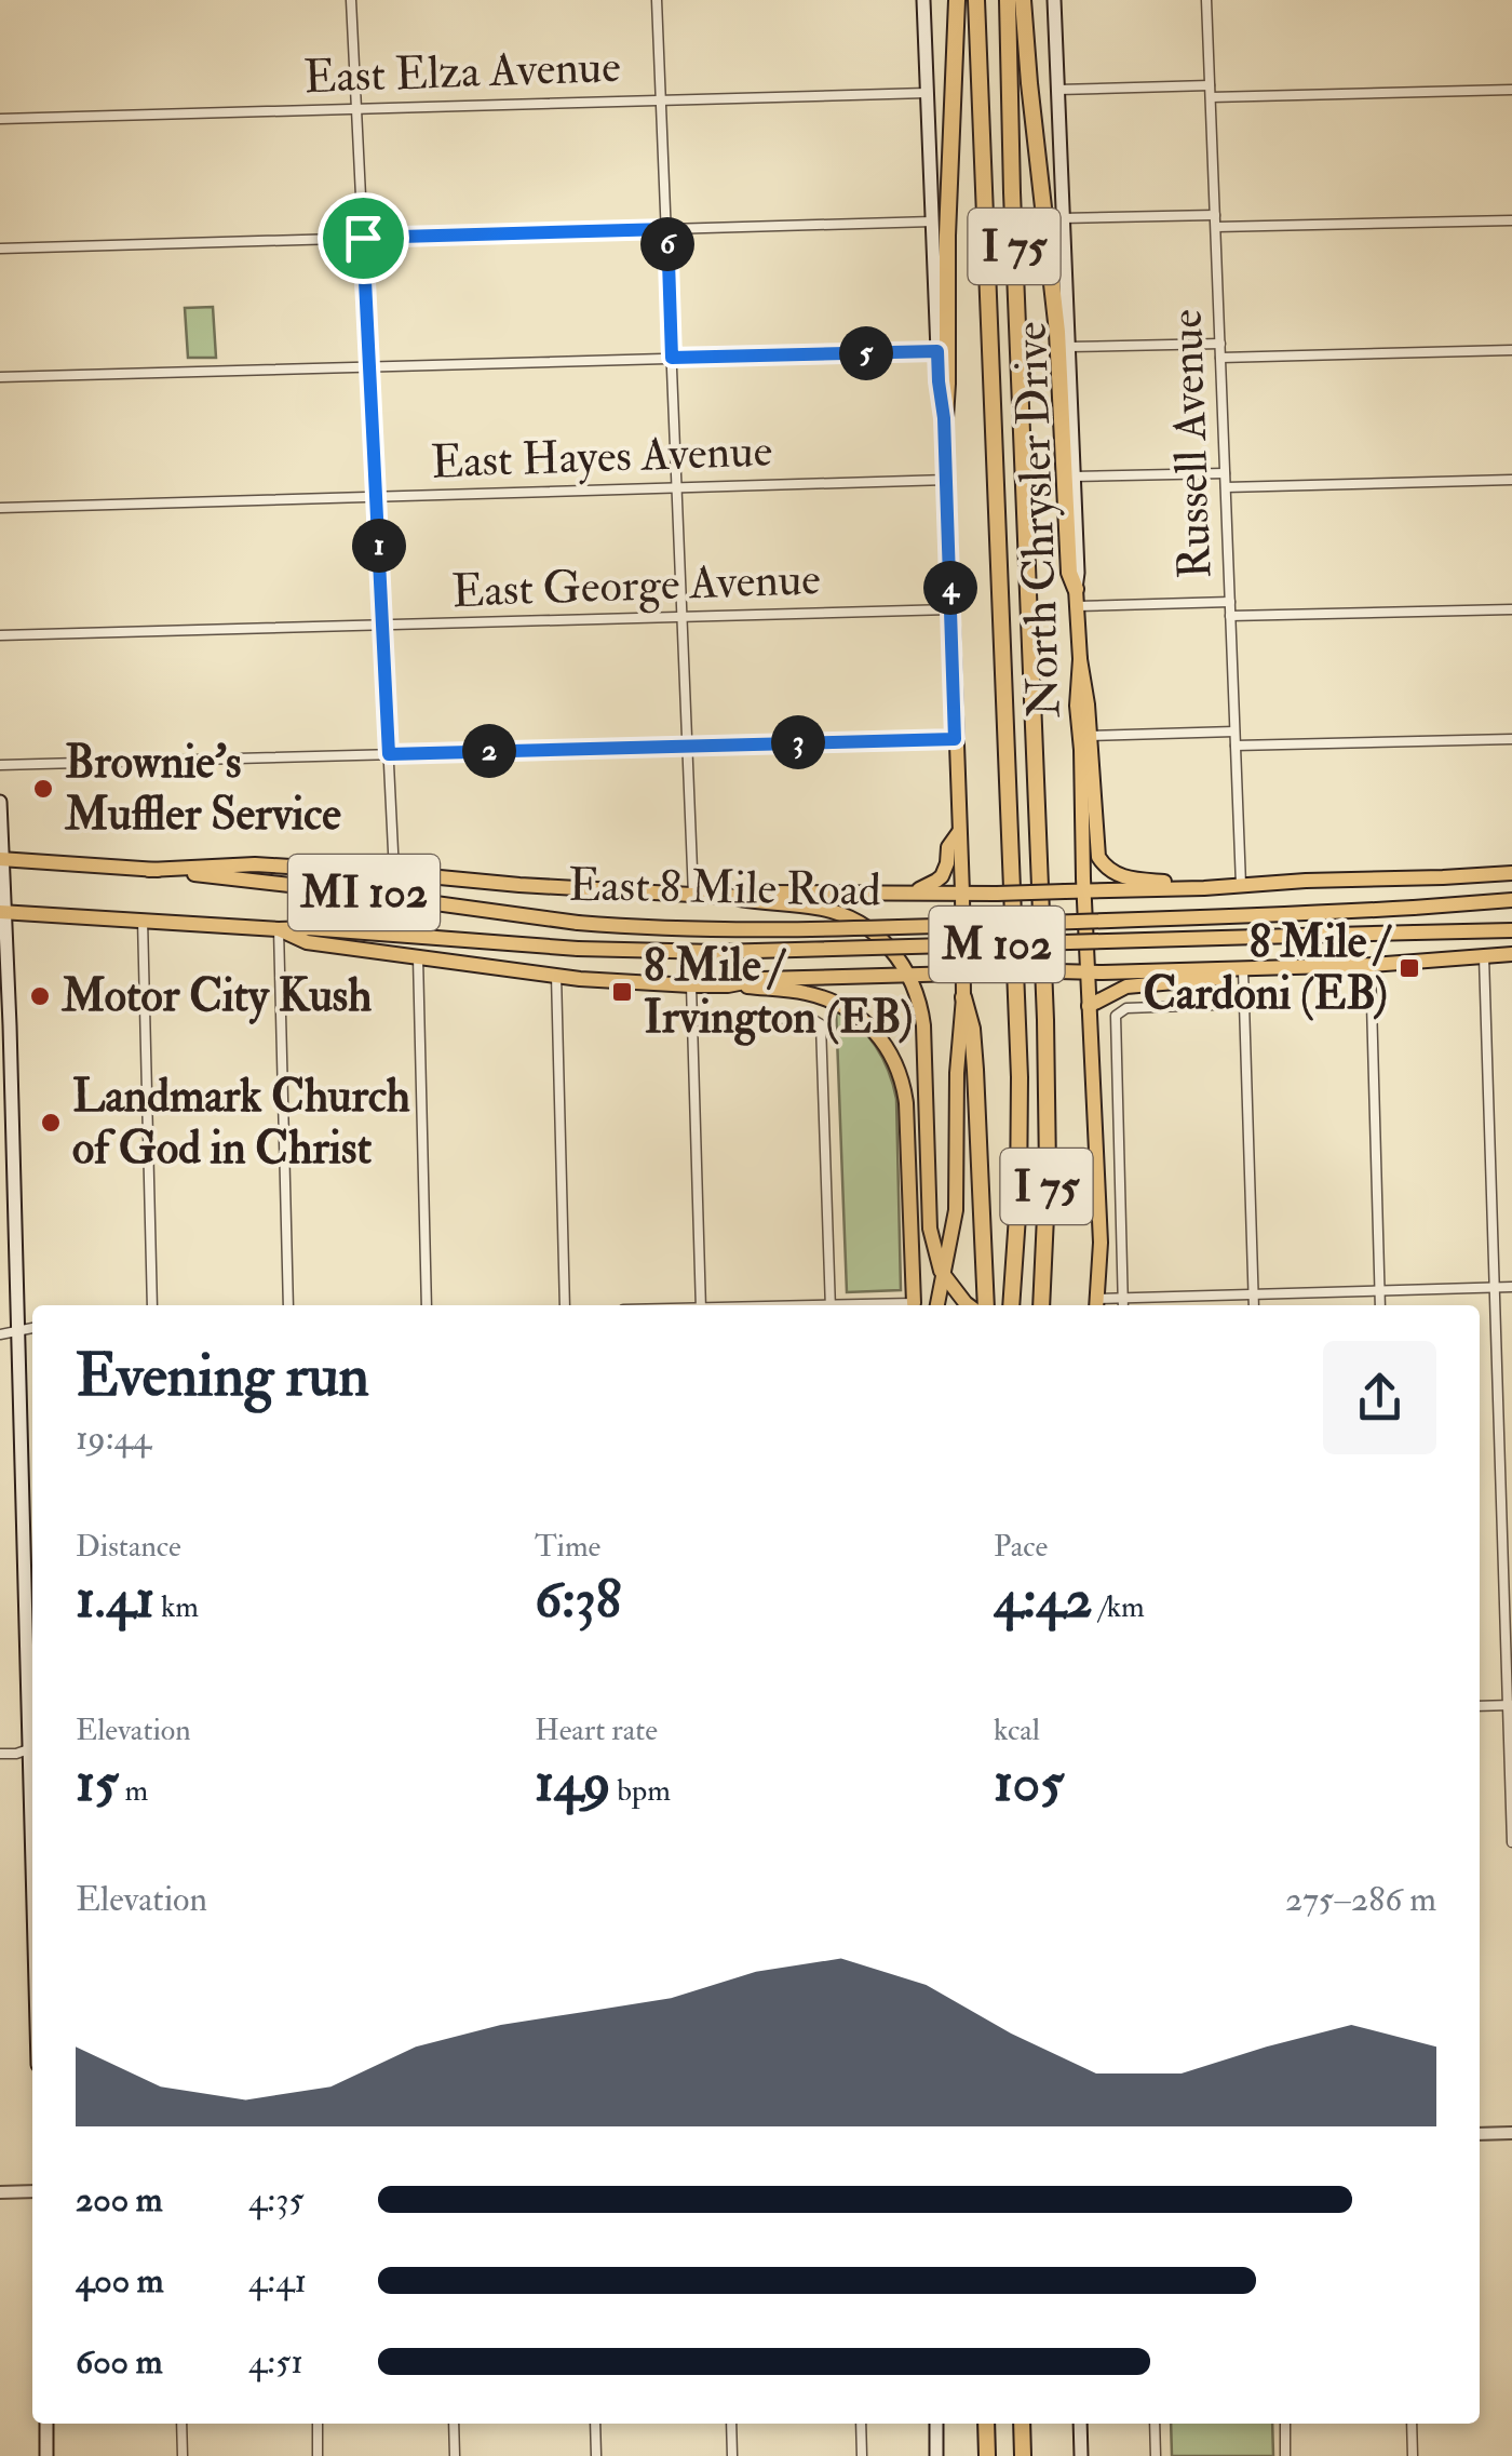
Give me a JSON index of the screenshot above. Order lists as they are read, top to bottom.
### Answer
{
  "streets": {
    "highway": ["I 75"],
    "main road": [
      "North Chrysler Drive",
      "East 8 Mile Road",
      "MI 102",
      "M 102"
    ],
    "street": [
      "East Elza Avenue",
      "Russell Avenue",
      "East Hayes Avenue",
      "East George Avenue"
    ]
  },
  "crossings": [
    ["East 8 Mile Road", "MI 102"]
  ],
  "places": {
    "other": ["Brownie's Muffler Service", "Motor City Kush", "Landmark Church of God in Christ"],
    "transit": ["8 Mile / Cardoni (EB)", "8 Mile / Irvington (EB)"]
  },
  "page": {
    "pins": [
      "6",
      "5",
      "1",
      "4",
      "3",
      "2"
    ],
    "heading": ["Evening run", "19:44"],
    "stats": [
      ["Distance", "1.41 km"],
      ["Time", "6:38"],
      ["Pace", "4:42 /km"],
      ["Elevation", "15 m"],
      ["Heart rate", "149 bpm"],
      ["kcal", "105"]
    ],
    "chart": ["Elevation", "275–286 m"],
    "list": [
      {
        "name": "200 m",
        "note": "4:35"
      },
      {
        "name": "400 m",
        "note": "4:41"
      },
      {
        "name": "600 m",
        "note": "4:51"
      }
    ]
  }
}
